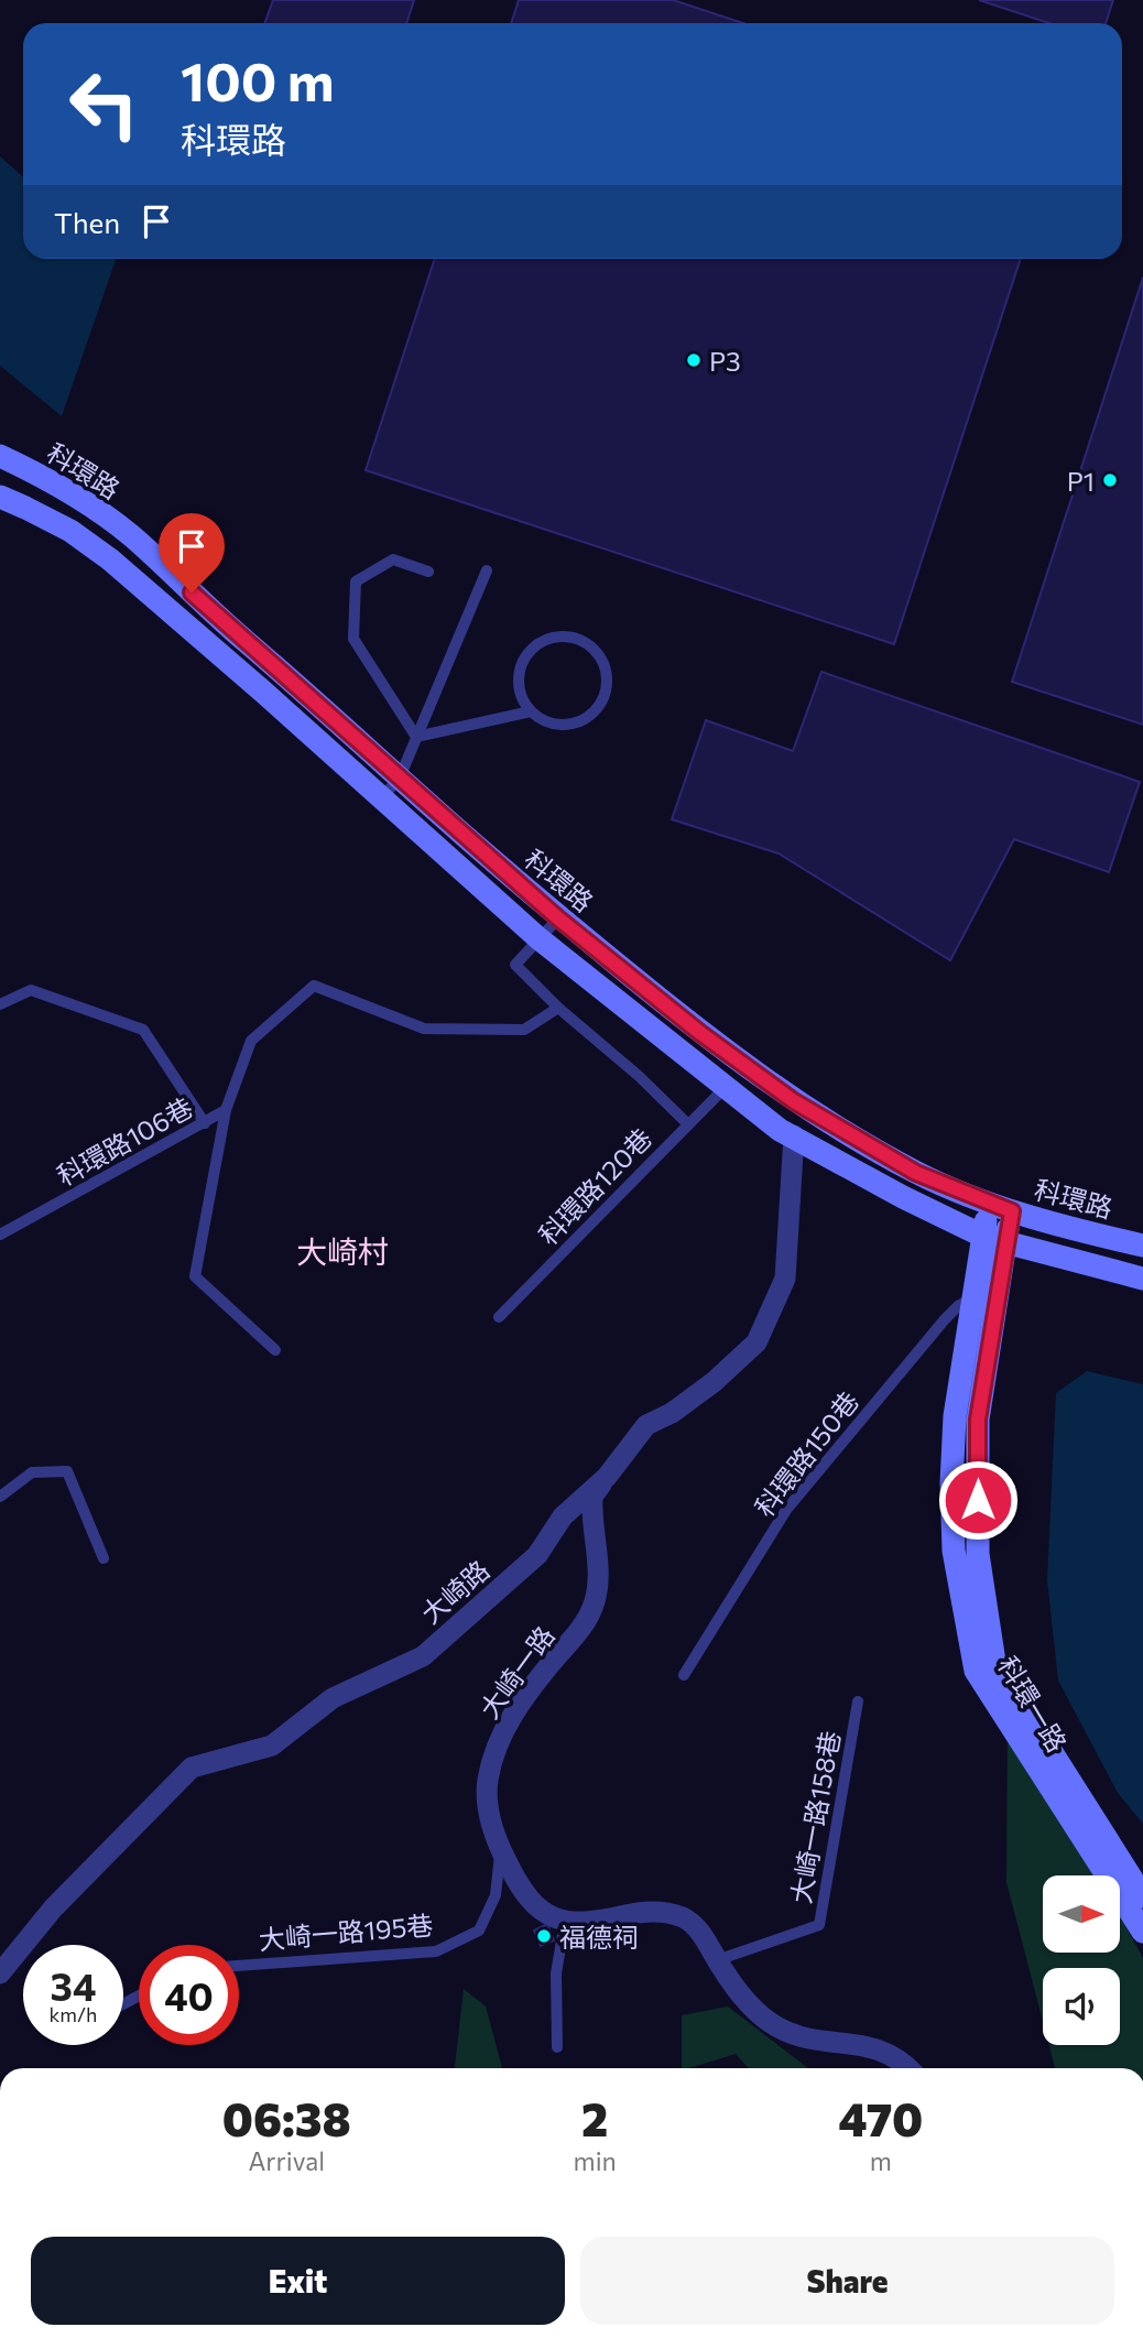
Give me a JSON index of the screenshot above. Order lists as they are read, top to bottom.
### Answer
{
  "streets": {
    "street": [
      "科環路",
      "大崎路",
      "大崎一路",
      "科環一路"
    ],
    "lane": [
      "科環路106巷",
      "科環路120巷",
      "科環路150巷",
      "大崎一路158巷",
      "大崎一路195巷"
    ]
  },
  "crossings": [
    ["科環路", "科環路120巷"],
    ["科環路", "大崎路"],
    ["科環路", "科環一路"],
    ["科環路150巷", "科環一路"],
    ["大崎路", "大崎一路"],
    ["大崎一路", "大崎一路195巷"]
  ],
  "districts": ["大崎村"],
  "places": ["P3", "P1", "福德祠"],
  "north": "right",
  "page": {
    "turn": ["100 m", "科環路"],
    "then": "Then",
    "speed": "34 km/h",
    "limit": "40",
    "eta": [
      "06:38",
      "Arrival",
      "2",
      "min",
      "470",
      "m"
    ],
    "buttons": ["Exit", "Share"]
  }
}
